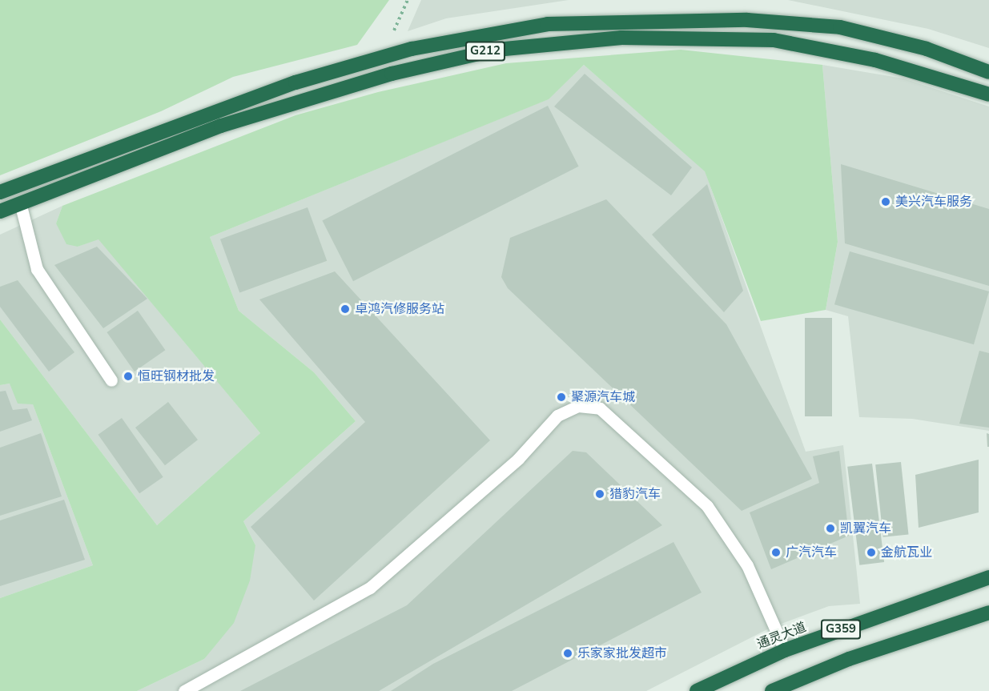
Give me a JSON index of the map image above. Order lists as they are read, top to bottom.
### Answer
{
  "streets": {
    "highway": ["G212", "G359", "通灵大道"]
  },
  "places": [
    "美兴汽车服务",
    "卓鸿汽修服务站",
    "恒旺钢材批发",
    "聚源汽车城",
    "猎豹汽车",
    "凯翼汽车",
    "广汽汽车",
    "金航瓦业",
    "乐家家批发超市"
  ]
}
